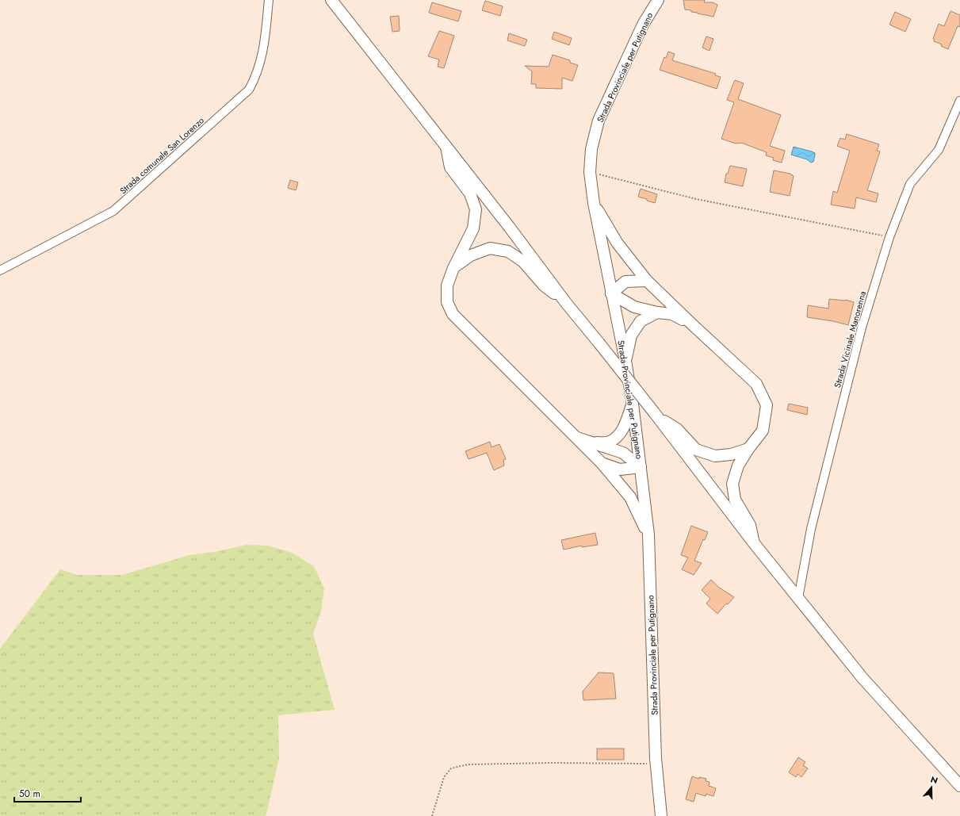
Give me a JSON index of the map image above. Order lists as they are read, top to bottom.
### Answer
{
  "streets": {
    "main road": ["Strada Provinciale per Putignano"],
    "street": ["Strada comunale San Lorenzo", "Strada Vicinale Manorenna"]
  },
  "scale_bar": "50 m",
  "north": "top"
}
